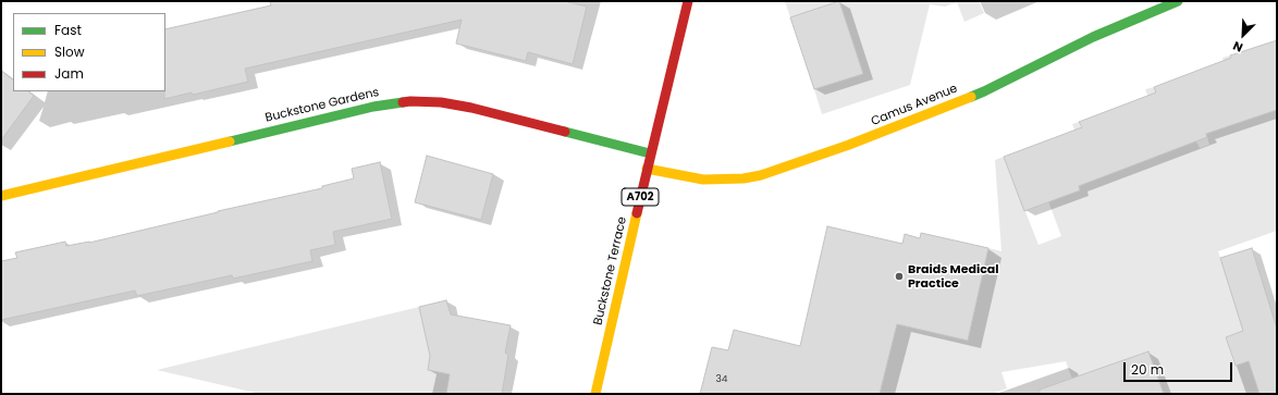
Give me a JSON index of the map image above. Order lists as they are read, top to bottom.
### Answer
{
  "streets": {
    "street": [
      "Buckstone Gardens",
      "Camus Avenue",
      "A702",
      "Buckstone Terrace"
    ]
  },
  "crossings": [
    ["Buckstone Gardens", "Buckstone Terrace"],
    ["Camus Avenue", "Buckstone Terrace"]
  ],
  "places": ["Braids Medical Practice"],
  "house_numbers": ["34"],
  "legend": ["Fast", "Slow", "Jam"],
  "scale_bar": "20 m",
  "north": "bottom left"
}
